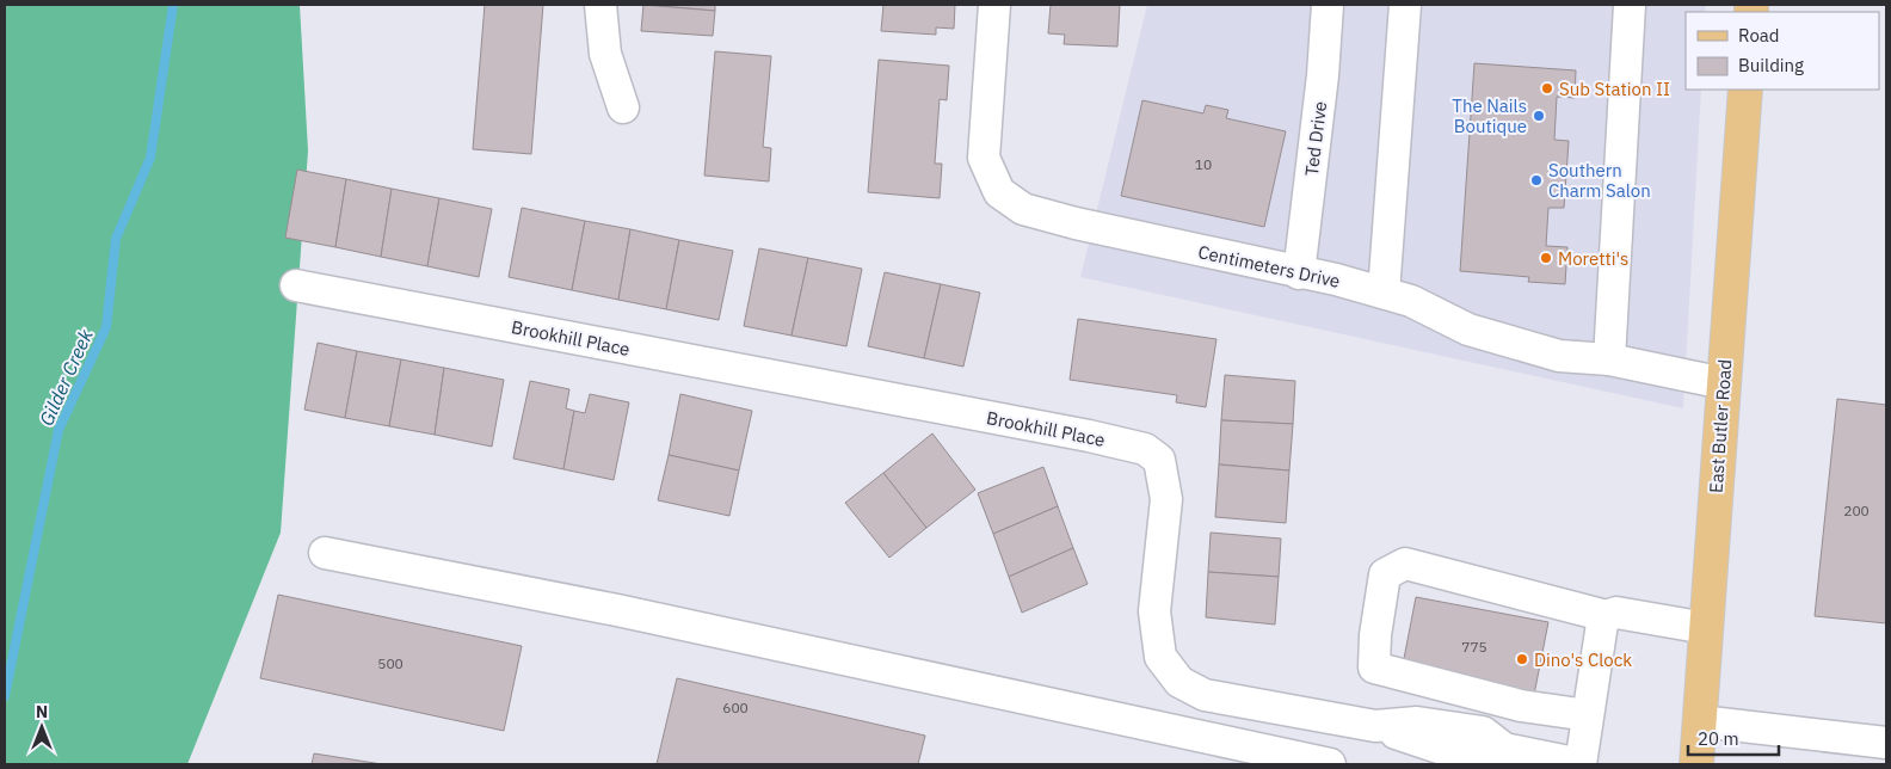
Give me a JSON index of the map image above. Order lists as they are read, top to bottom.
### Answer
{
  "streets": {
    "main road": ["East Butler Road"],
    "lane": ["Ted Drive", "Centimeters Drive", "Brookhill Place"]
  },
  "crossings": [
    ["Ted Drive", "Centimeters Drive"],
    ["Centimeters Drive", "East Butler Road"]
  ],
  "water": ["Gilder Creek"],
  "places": [
    "Sub Station II",
    "The Nails Boutique",
    "Southern Charm Salon",
    "Moretti's",
    "Dino's Clock"
  ],
  "house_numbers": [
    "10",
    "200",
    "775",
    "500",
    "600"
  ],
  "legend": ["Road", "Building"],
  "scale_bar": "20 m",
  "north": "top"
}
